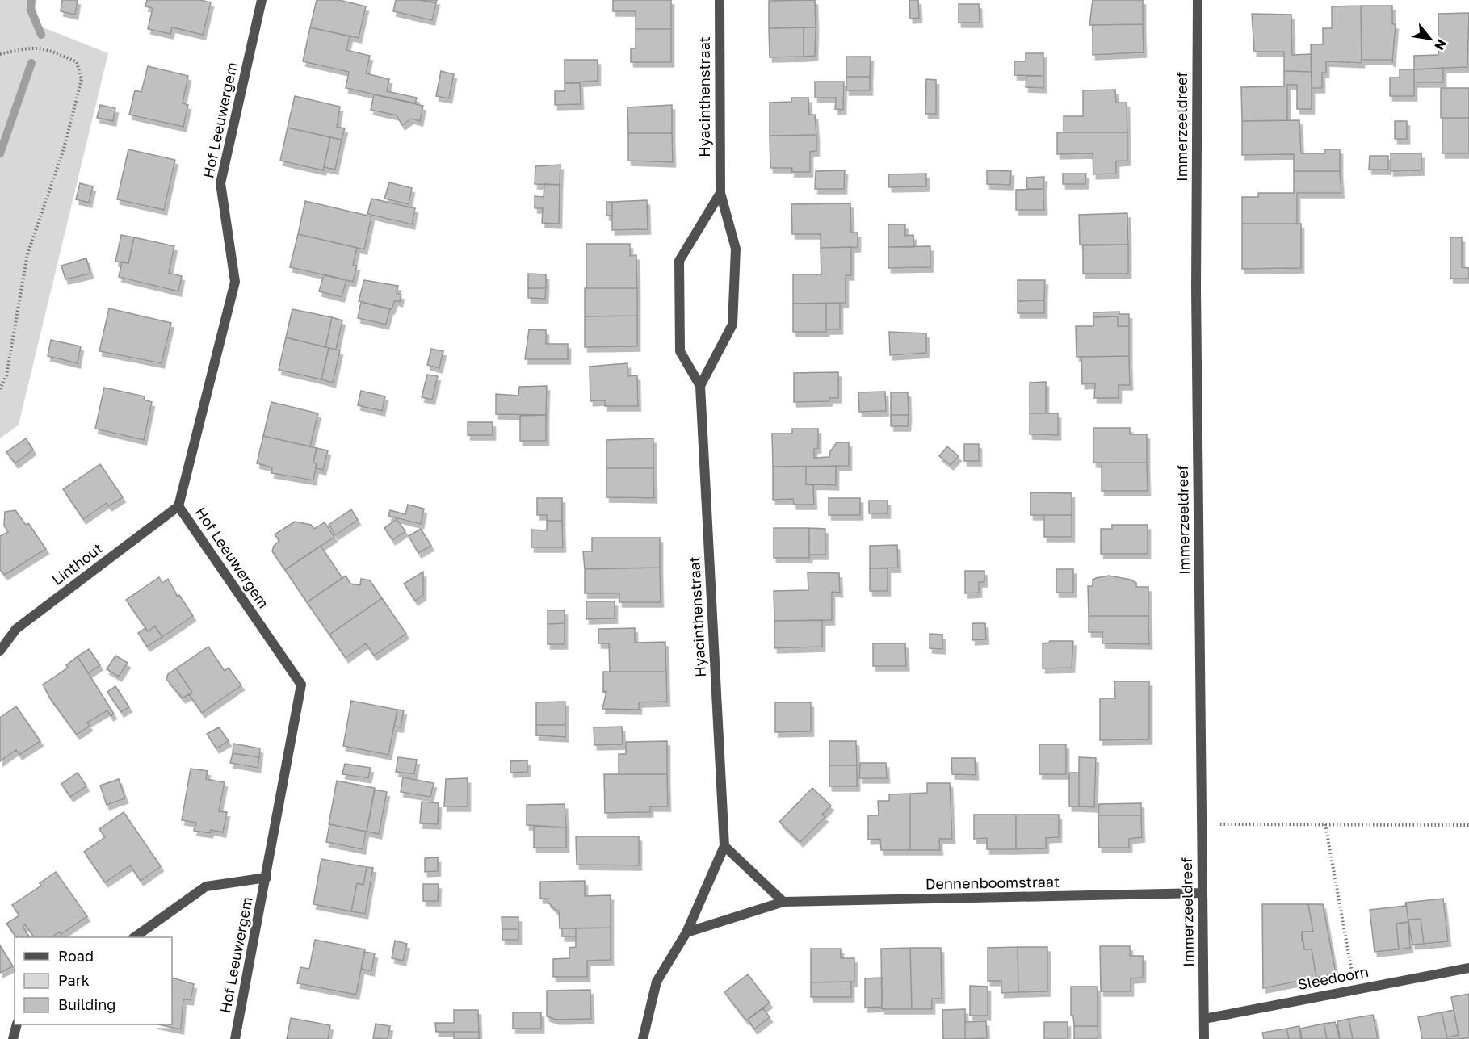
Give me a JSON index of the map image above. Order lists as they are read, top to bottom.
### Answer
{
  "streets": {
    "street": [
      "Hyacinthenstraat",
      "Hof Leeuwergem",
      "Immerzeeldreef",
      "Linthout",
      "Dennenboomstraat",
      "Sleedoorn"
    ]
  },
  "crossings": [
    ["Hof Leeuwergem", "Linthout"],
    ["Immerzeeldreef", "Dennenboomstraat"],
    ["Immerzeeldreef", "Sleedoorn"]
  ],
  "legend": ["Road", "Park", "Building"],
  "north": "bottom right"
}
